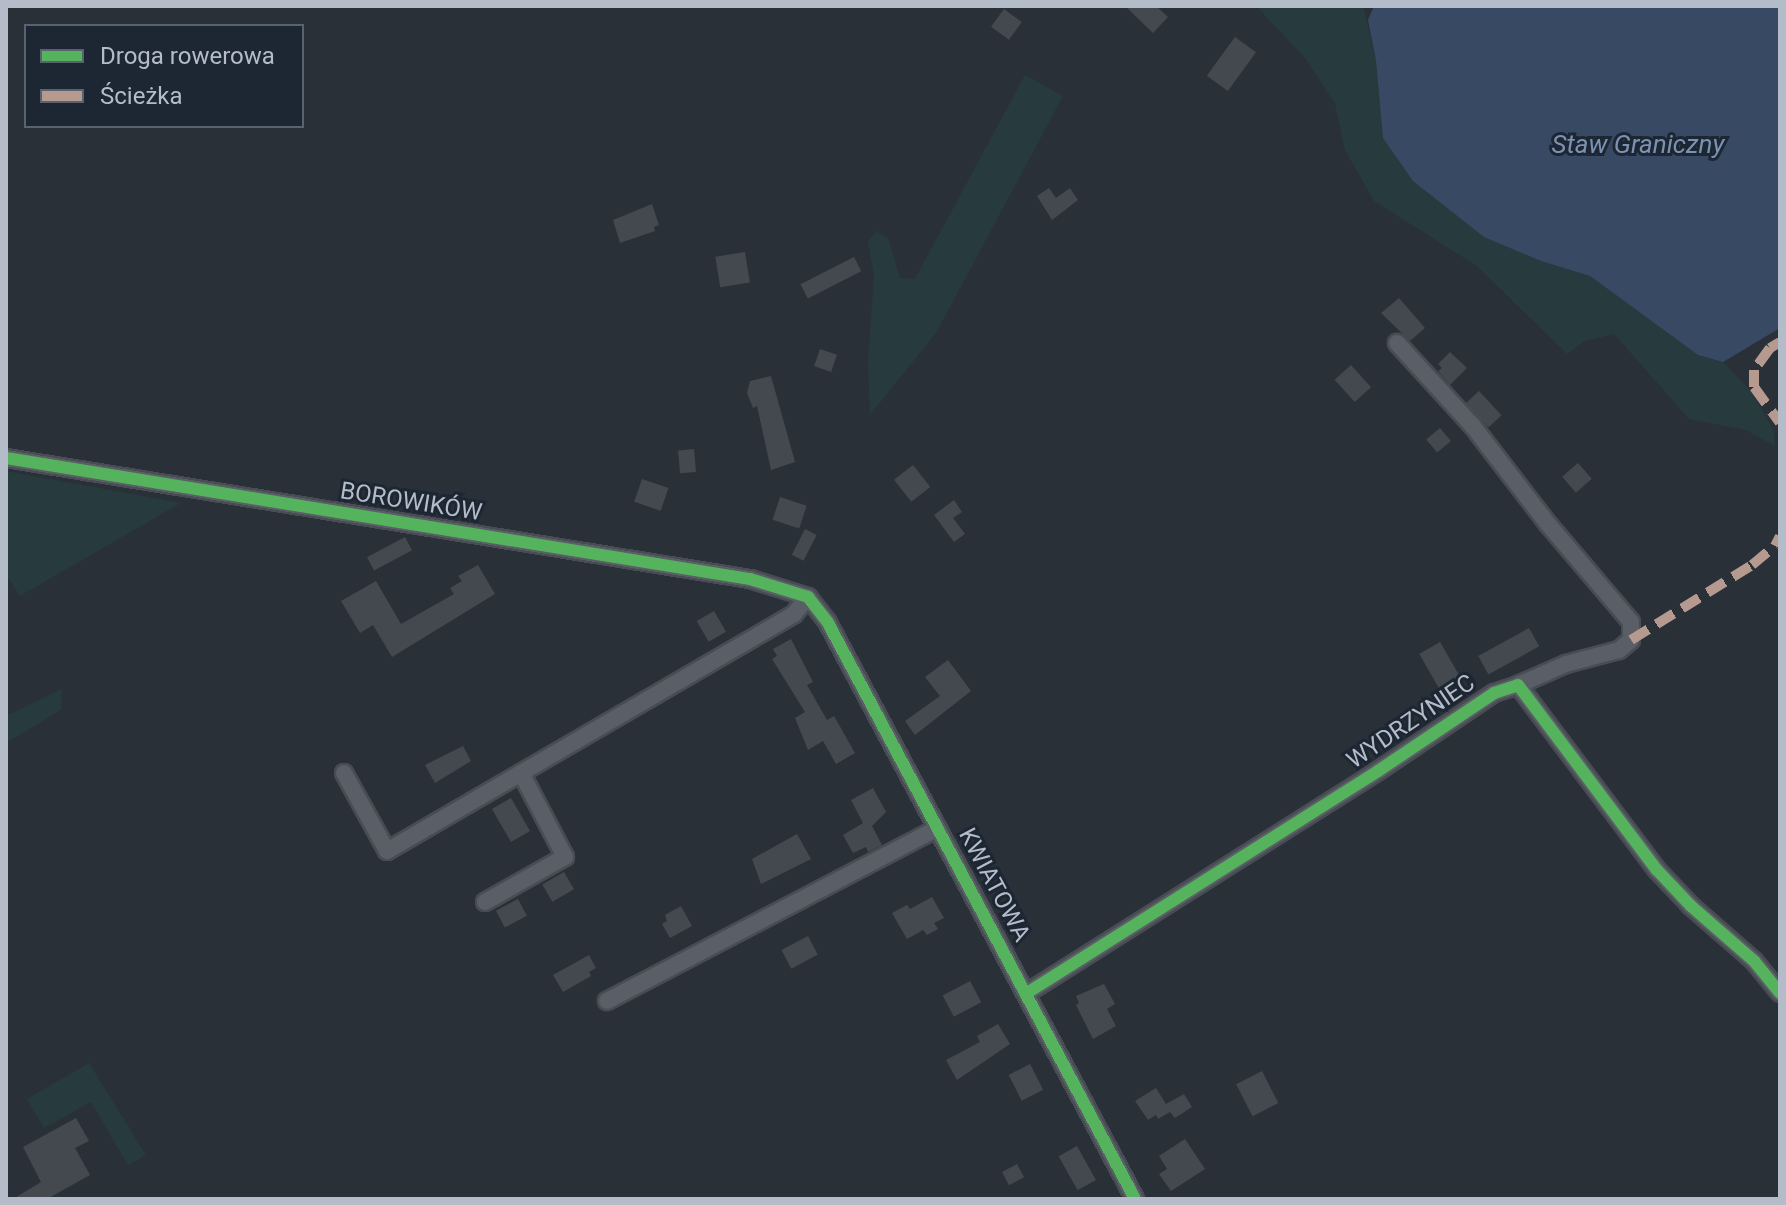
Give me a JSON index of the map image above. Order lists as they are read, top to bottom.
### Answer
{
  "streets": {
    "street": ["BOROWIKÓW", "WYDRZYNIEC", "KWIATOWA"]
  },
  "crossings": [
    ["BOROWIKÓW", "KWIATOWA"],
    ["WYDRZYNIEC", "KWIATOWA"]
  ],
  "water": ["Staw Graniczny"],
  "legend": ["Droga rowerowa", "Ścieżka"]
}
